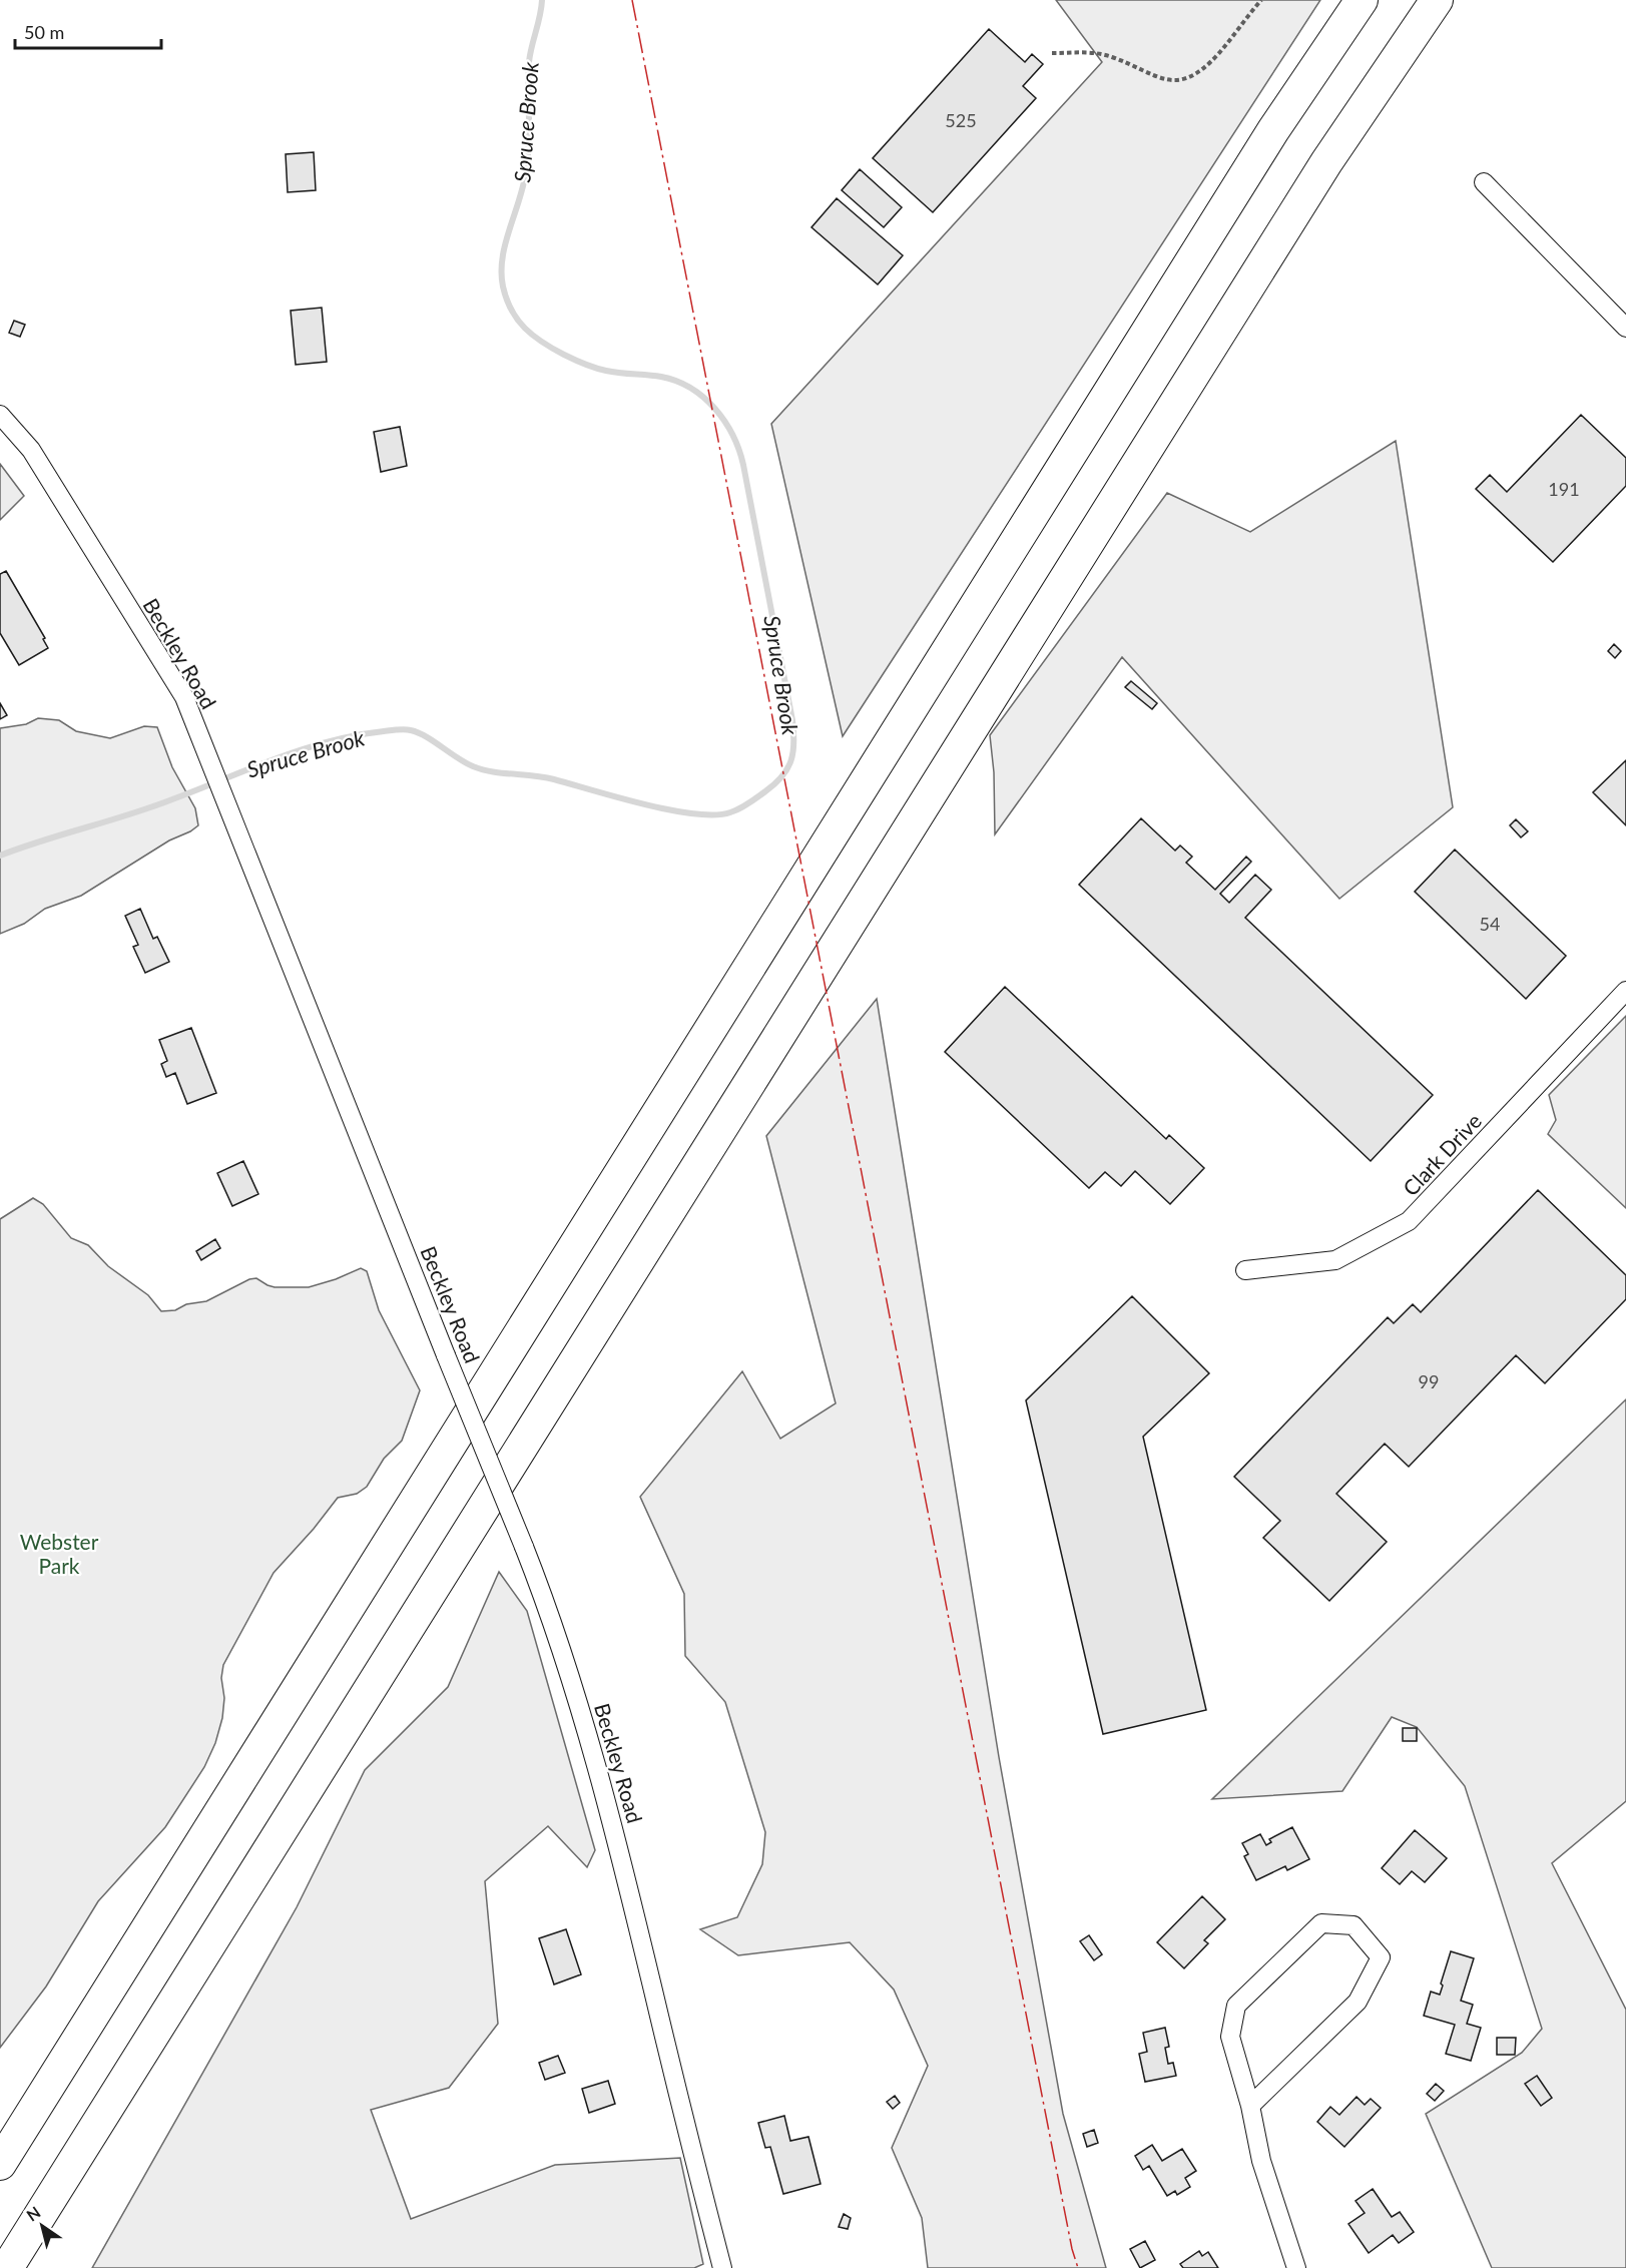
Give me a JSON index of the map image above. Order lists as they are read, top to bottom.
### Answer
{
  "streets": {
    "street": ["Beckley Road", "Clark Drive"]
  },
  "water": ["Spruce Brook"],
  "parks": ["Webster Park"],
  "house_numbers": [
    "525",
    "191",
    "54",
    "99"
  ],
  "scale_bar": "50 m",
  "north": "top left"
}
